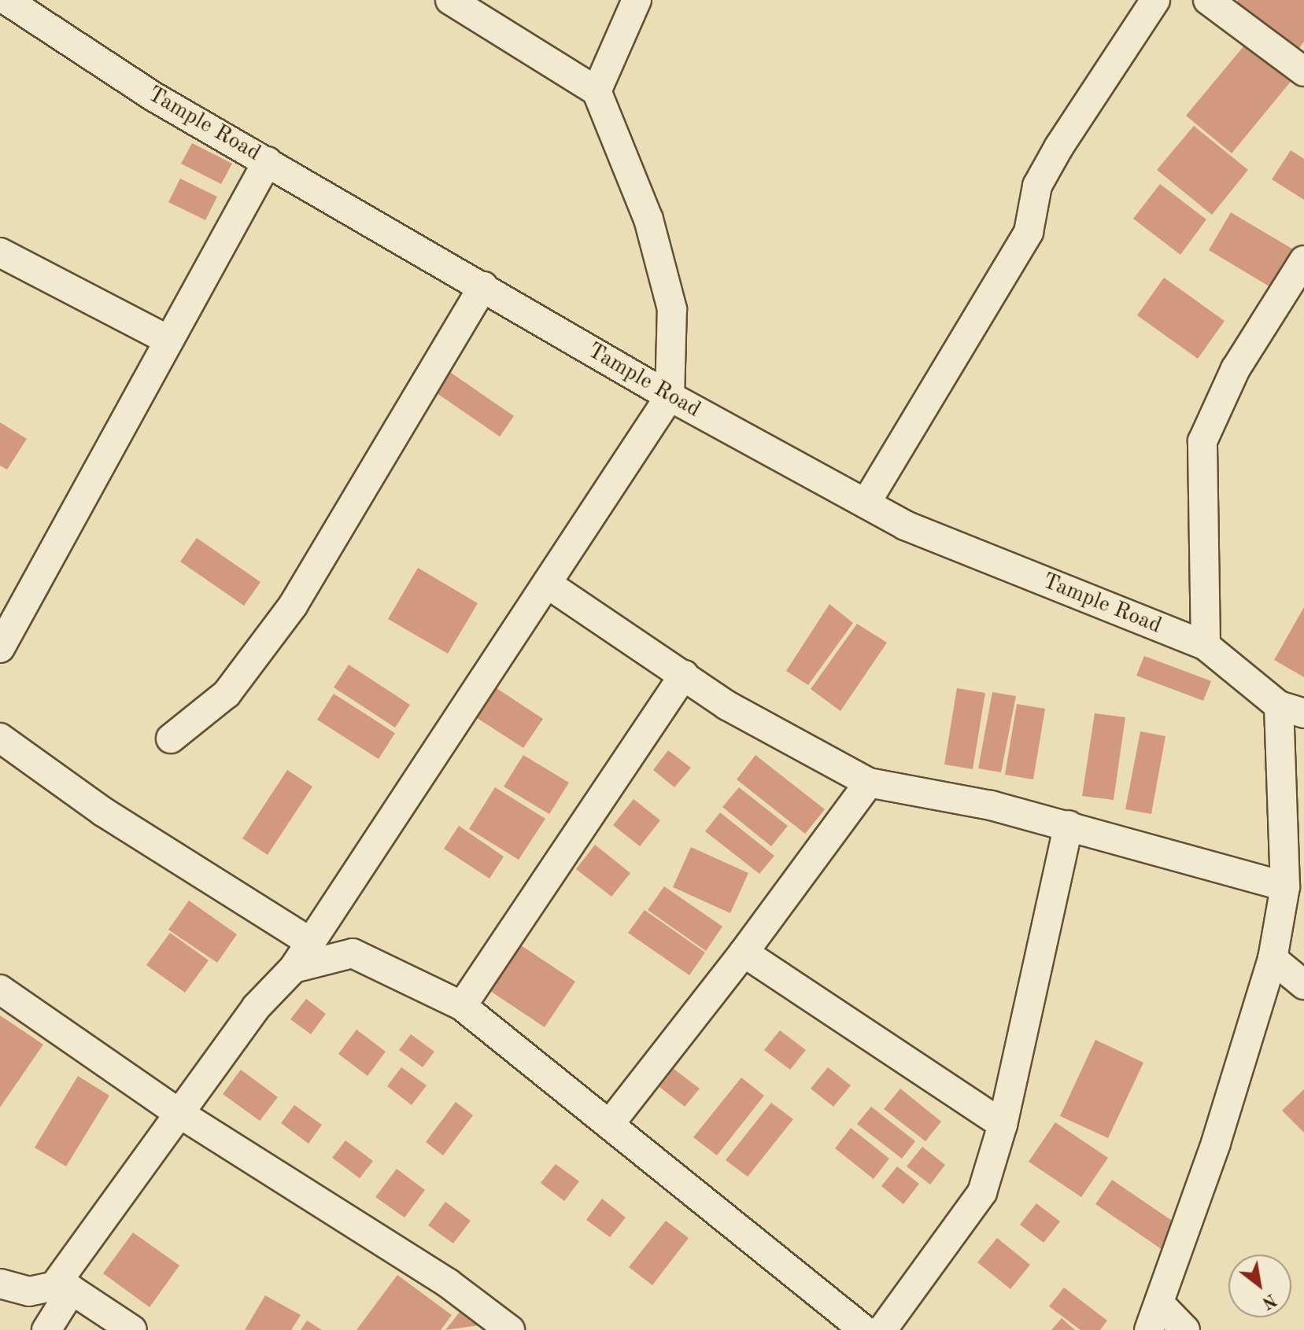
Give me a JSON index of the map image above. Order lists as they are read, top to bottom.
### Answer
{
  "streets": {
    "street": ["Tample Road"]
  },
  "north": "bottom right"
}
